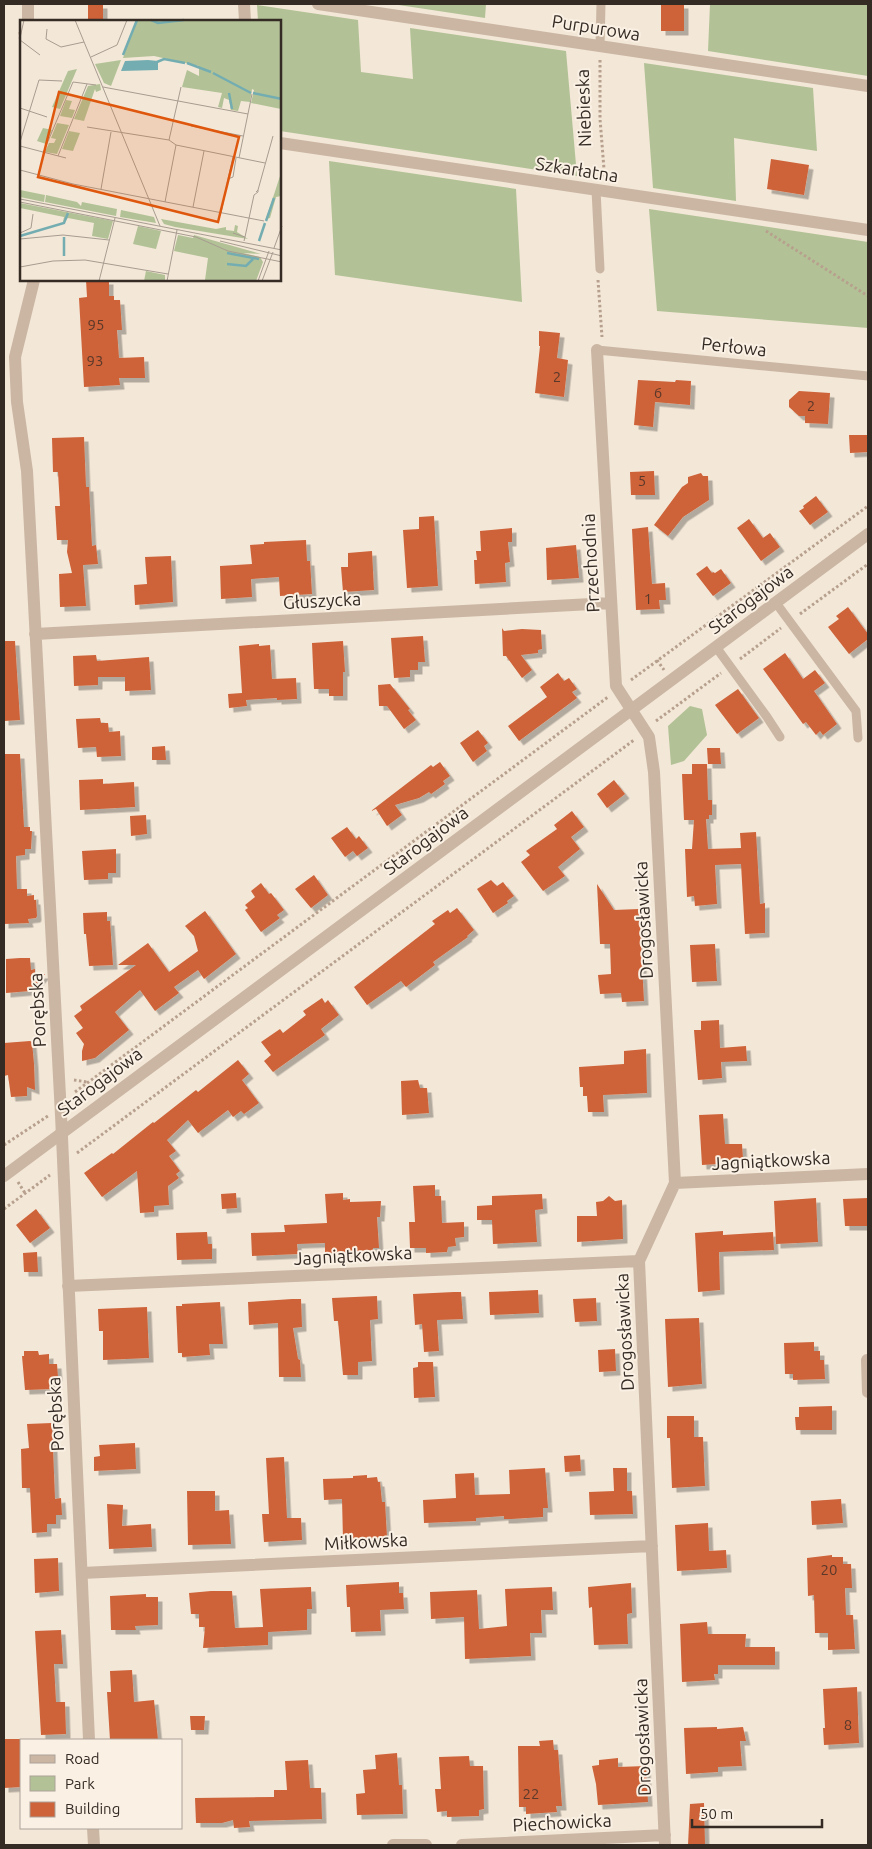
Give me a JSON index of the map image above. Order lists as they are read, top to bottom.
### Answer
{
  "streets": {
    "street": [
      "Purpurowa",
      "Szkarłatna",
      "Przechodnia",
      "Starogajowa",
      "Głuszycka",
      "Drogosławicka",
      "Porębska",
      "Jagniątkowska",
      "Miłkowska",
      "Piechowicka"
    ],
    "lane": ["Niebieska", "Perłowa"]
  },
  "crossings": [
    ["Purpurowa", "Niebieska"],
    ["Niebieska", "Szkarłatna"],
    ["Perłowa", "Przechodnia"],
    ["Przechodnia", "Starogajowa"],
    ["Przechodnia", "Głuszycka"],
    ["Przechodnia", "Drogosławicka"],
    ["Starogajowa", "Drogosławicka"],
    ["Starogajowa", "Porębska"],
    ["Głuszycka", "Porębska"],
    ["Drogosławicka", "Jagniątkowska"],
    ["Drogosławicka", "Miłkowska"],
    ["Drogosławicka", "Piechowicka"],
    ["Porębska", "Jagniątkowska"],
    ["Porębska", "Miłkowska"]
  ],
  "house_numbers": [
    "95",
    "93",
    "2",
    "6",
    "2",
    "5",
    "1",
    "20",
    "8",
    "22"
  ],
  "legend": ["Road", "Park", "Building"],
  "scale_bar": "50 m"
}
